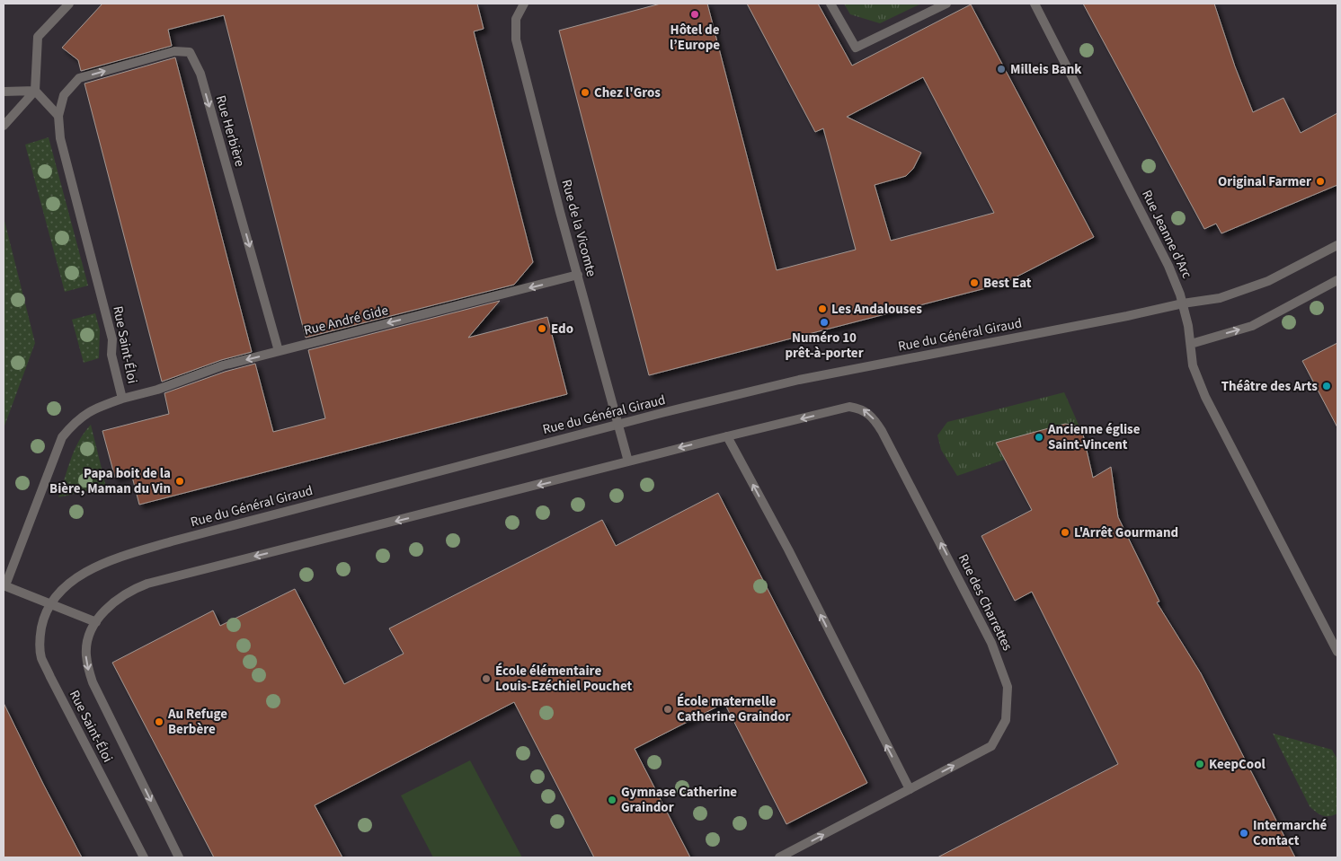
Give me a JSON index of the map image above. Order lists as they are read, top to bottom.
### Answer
{
  "streets": {
    "street": [
      "Rue Herbière",
      "Rue de la Vicomte",
      "Rue Jeanne d'Arc",
      "Rue André Gide",
      "Rue du Général Giraud",
      "Rue Saint-Éloi",
      "Rue des Charrettes"
    ]
  },
  "crossings": [
    ["Rue Herbière", "Rue André Gide"],
    ["Rue Herbière", "Rue Saint-Éloi"],
    ["Rue de la Vicomte", "Rue André Gide"],
    ["Rue de la Vicomte", "Rue du Général Giraud"],
    ["Rue Jeanne d'Arc", "Rue du Général Giraud"],
    ["Rue André Gide", "Rue Saint-Éloi"],
    ["Rue du Général Giraud", "Rue Saint-Éloi"]
  ],
  "one_way": ["Rue André Gide"],
  "places": [
    "Hôtel de l’Europe",
    "Milleis Bank",
    "Chez l'Gros",
    "Original Farmer",
    "Best Eat",
    "Les Andalouses",
    "Numéro 10 prêt-à-porter",
    "Edo",
    "Théâtre des Arts",
    "Ancienne église Saint-Vincent",
    "Papa boit de la Bière, Maman du Vin",
    "L'Arrêt Gourmand",
    "École élémentaire Louis-Ezéchiel Pouchet",
    "École maternelle Catherine Graindor",
    "Au Refuge Berbère",
    "KeepCool",
    "Gymnase Catherine Graindor",
    "Intermarché Contact"
  ]
}
